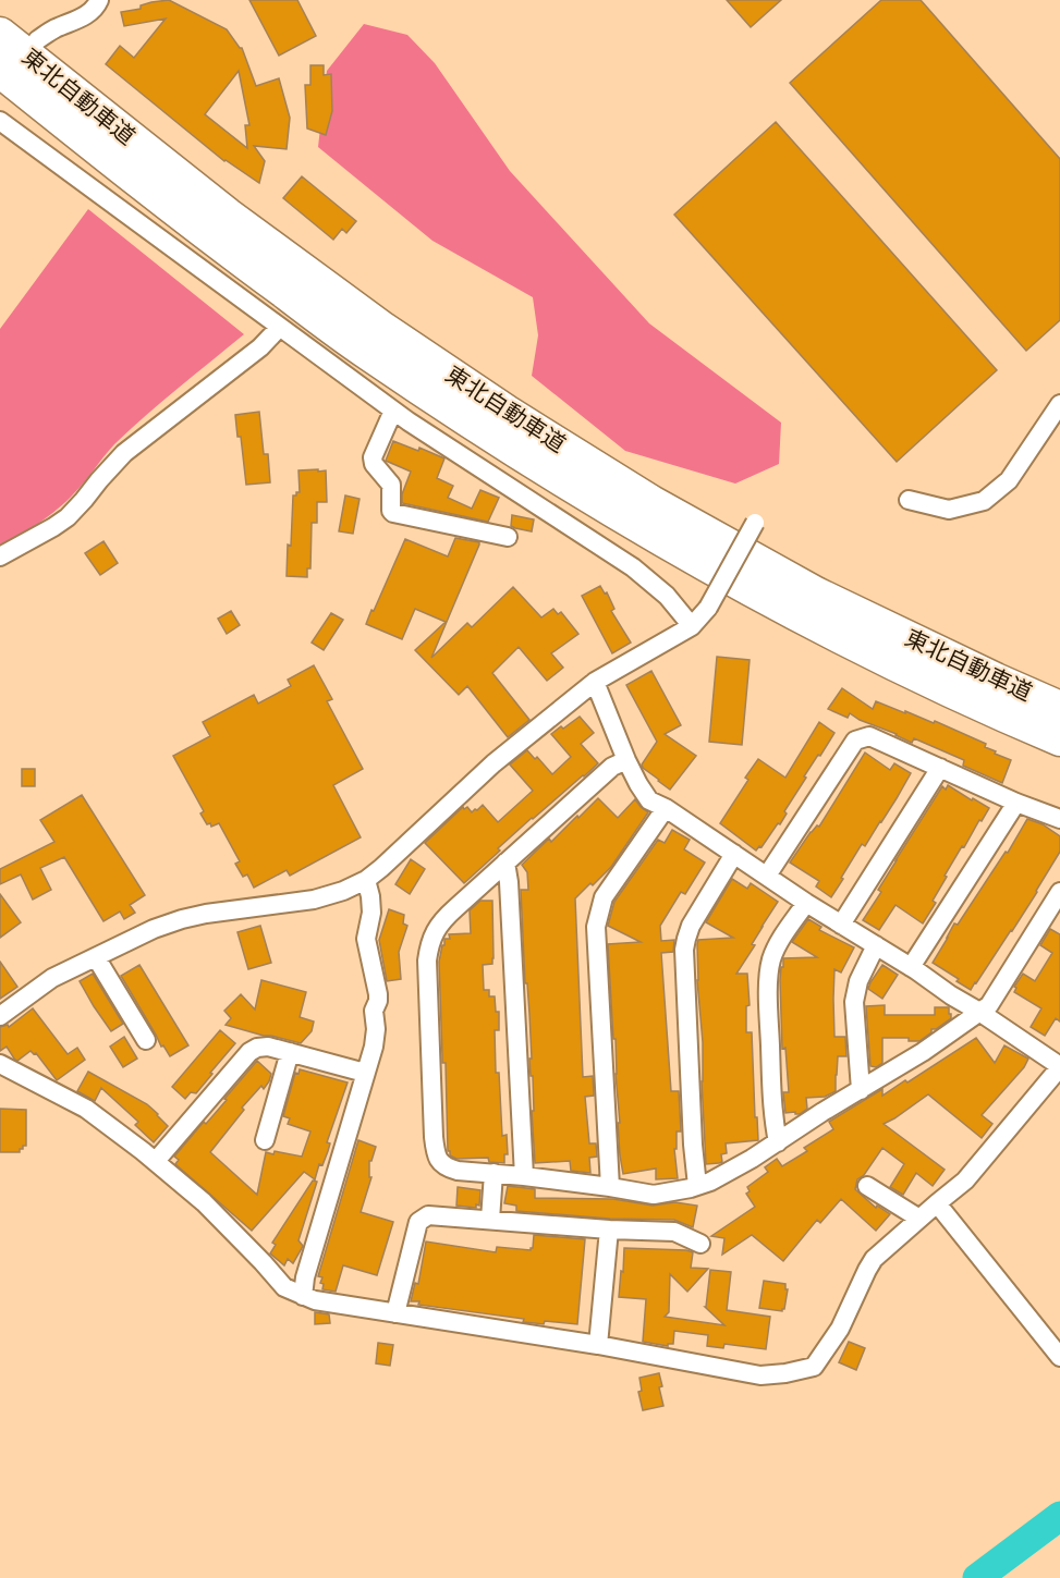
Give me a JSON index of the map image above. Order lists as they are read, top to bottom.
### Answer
{
  "streets": {
    "highway": ["東北自動車道"]
  }
}
